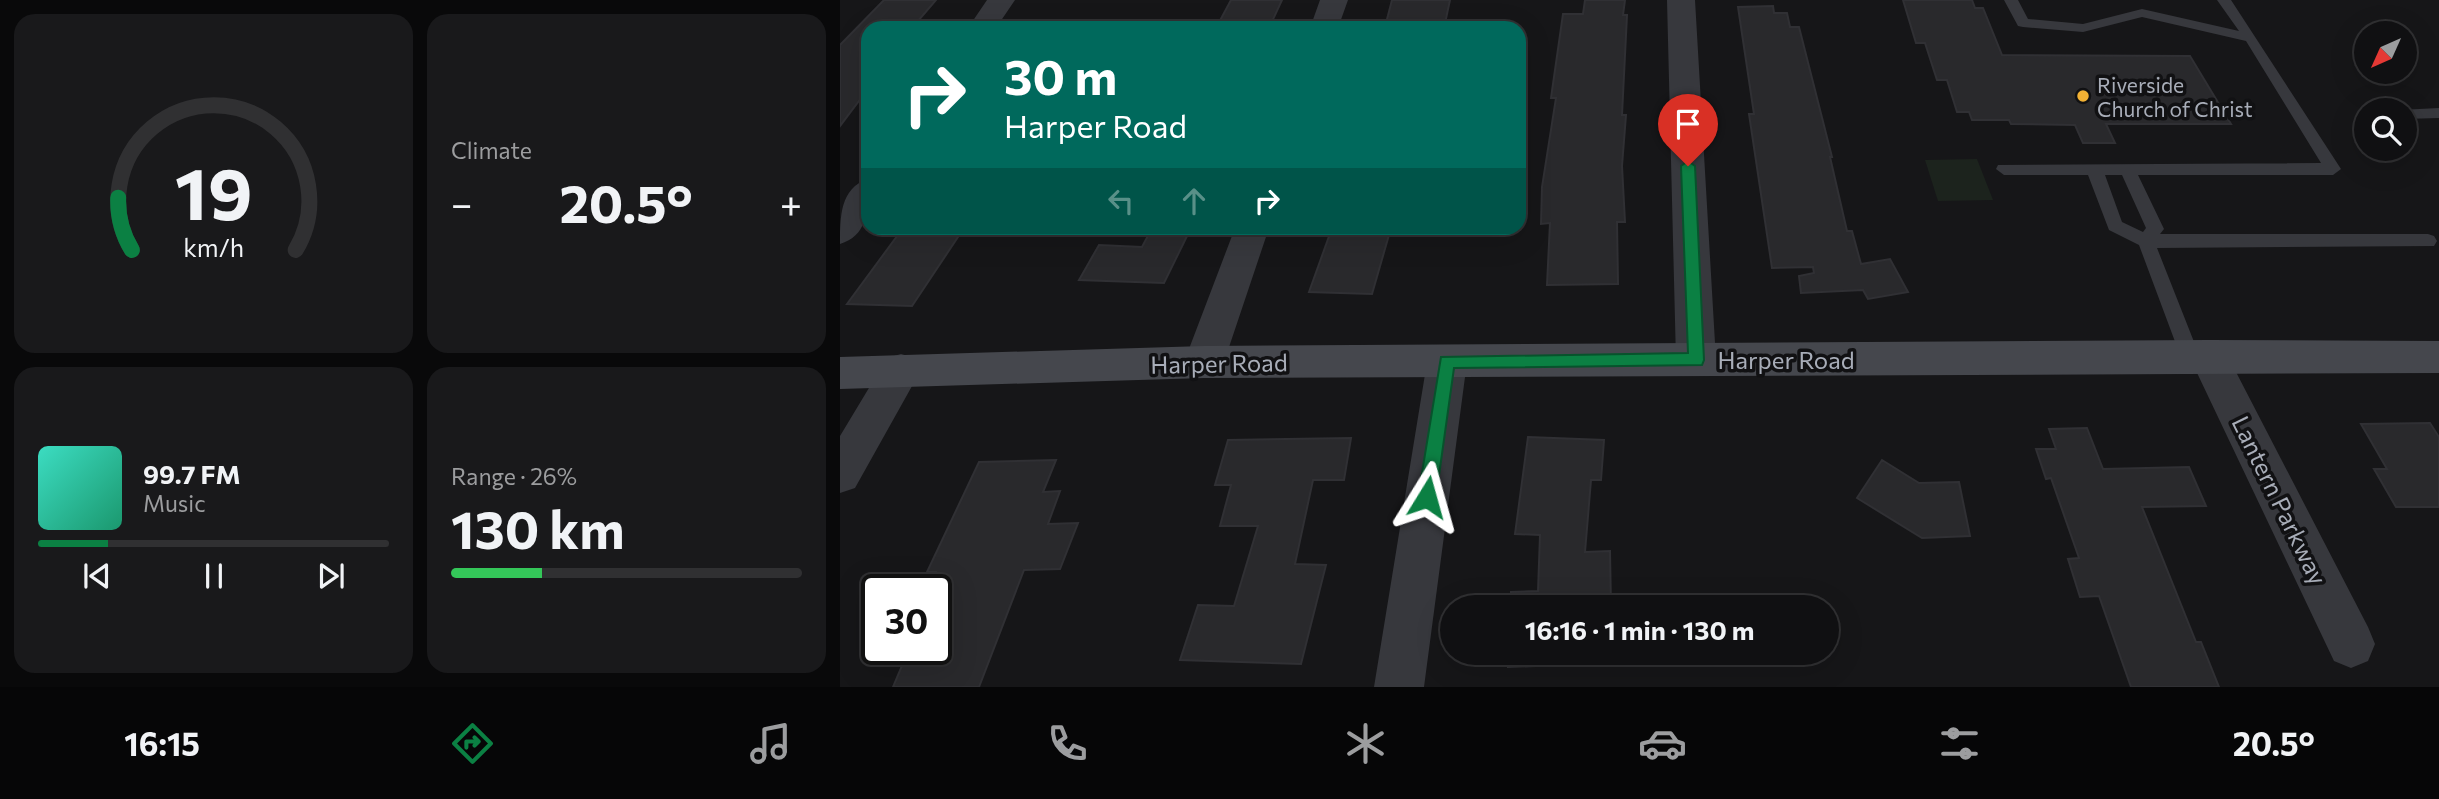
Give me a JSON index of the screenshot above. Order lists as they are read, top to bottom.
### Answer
{
  "streets": {
    "main road": ["Harper Road"],
    "street": ["Lantern Parkway"]
  },
  "crossings": [
    ["Harper Road", "Lantern Parkway"]
  ],
  "places": ["Riverside Church of Christ"],
  "north": "bottom left",
  "page": {
    "tile": [
      "Climate",
      ["Range · 26%", "130 km"]
    ],
    "turn": ["30 m", "Harper Road"],
    "heat": ["−", "20.5°", "+"],
    "song": ["99.7 FM", "Music"],
    "limit": "30",
    "trip": "16:16 · 1 min · 130 m",
    "tabs": ["16:15", "20.5°"],
    "gauge": ["19", "km/h"]
  }
}
